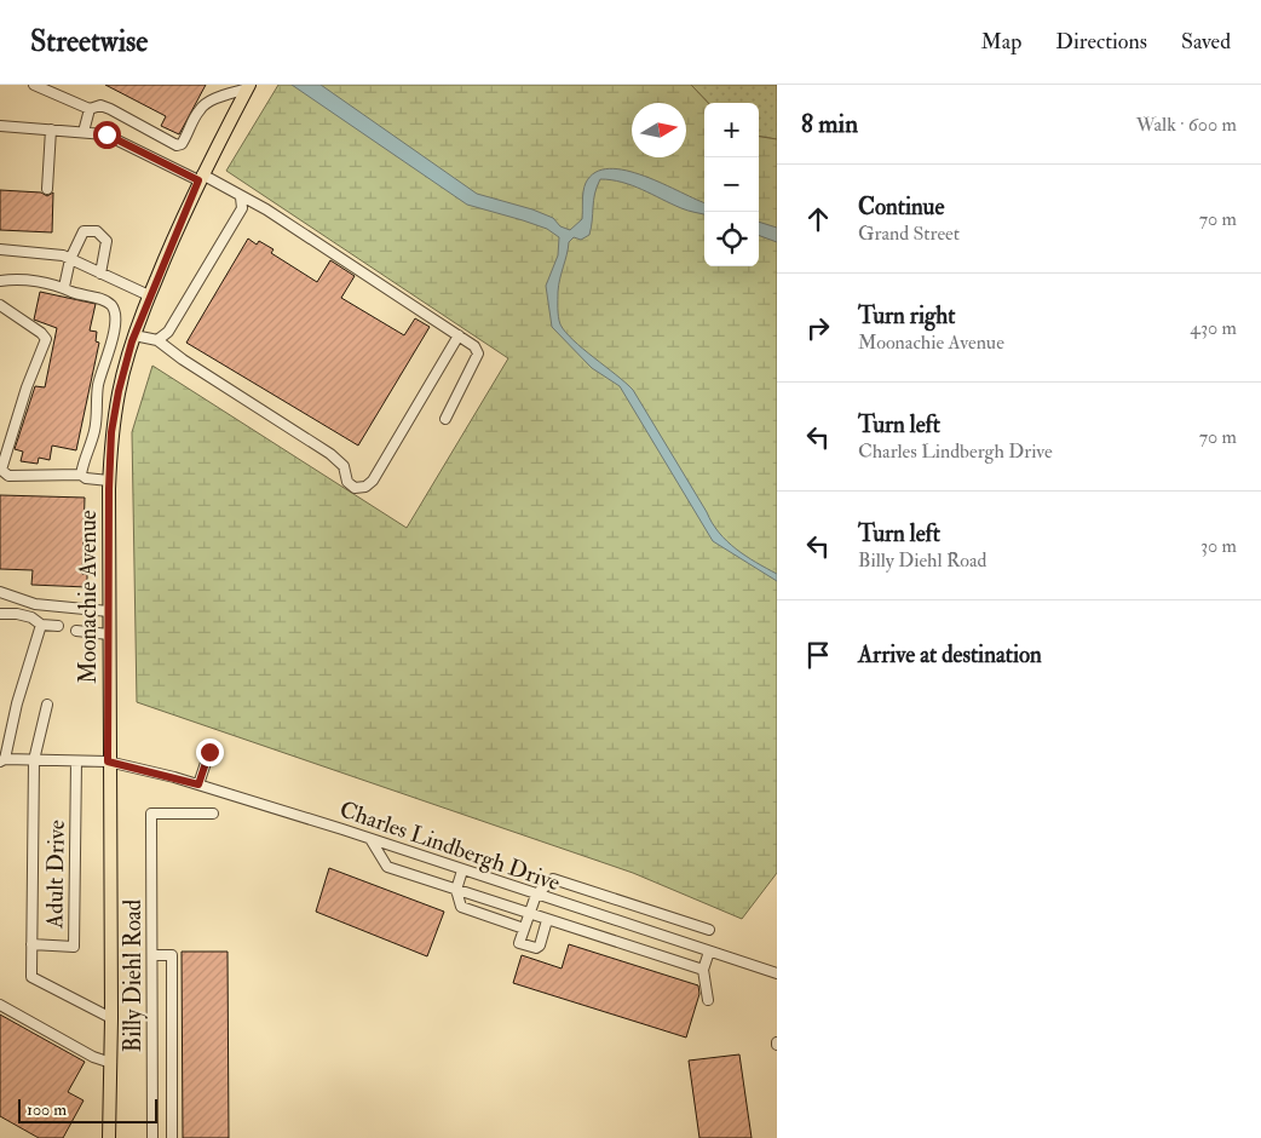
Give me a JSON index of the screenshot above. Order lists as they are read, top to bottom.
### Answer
{
  "streets": {
    "main road": ["Moonachie Avenue"],
    "street": ["Charles Lindbergh Drive", "Adult Drive", "Billy Diehl Road"]
  },
  "crossings": [
    ["Moonachie Avenue", "Charles Lindbergh Drive"],
    ["Moonachie Avenue", "Adult Drive"],
    ["Charles Lindbergh Drive", "Adult Drive"]
  ],
  "scale_bar": "100 m",
  "north": "right",
  "page": {
    "header": "Streetwise",
    "nav": ["Map", "Directions", "Saved"],
    "heading": ["8 min", "Walk · 600 m"],
    "map_buttons": ["+", "−"],
    "list": [
      ["Continue", "Grand Street", "70 m"],
      ["Turn right", "Moonachie Avenue", "430 m"],
      ["Turn left", "Charles Lindbergh Drive", "70 m"],
      ["Turn left", "Billy Diehl Road", "30 m"],
      "Arrive at destination"
    ],
    "scale": "100 m"
  }
}
